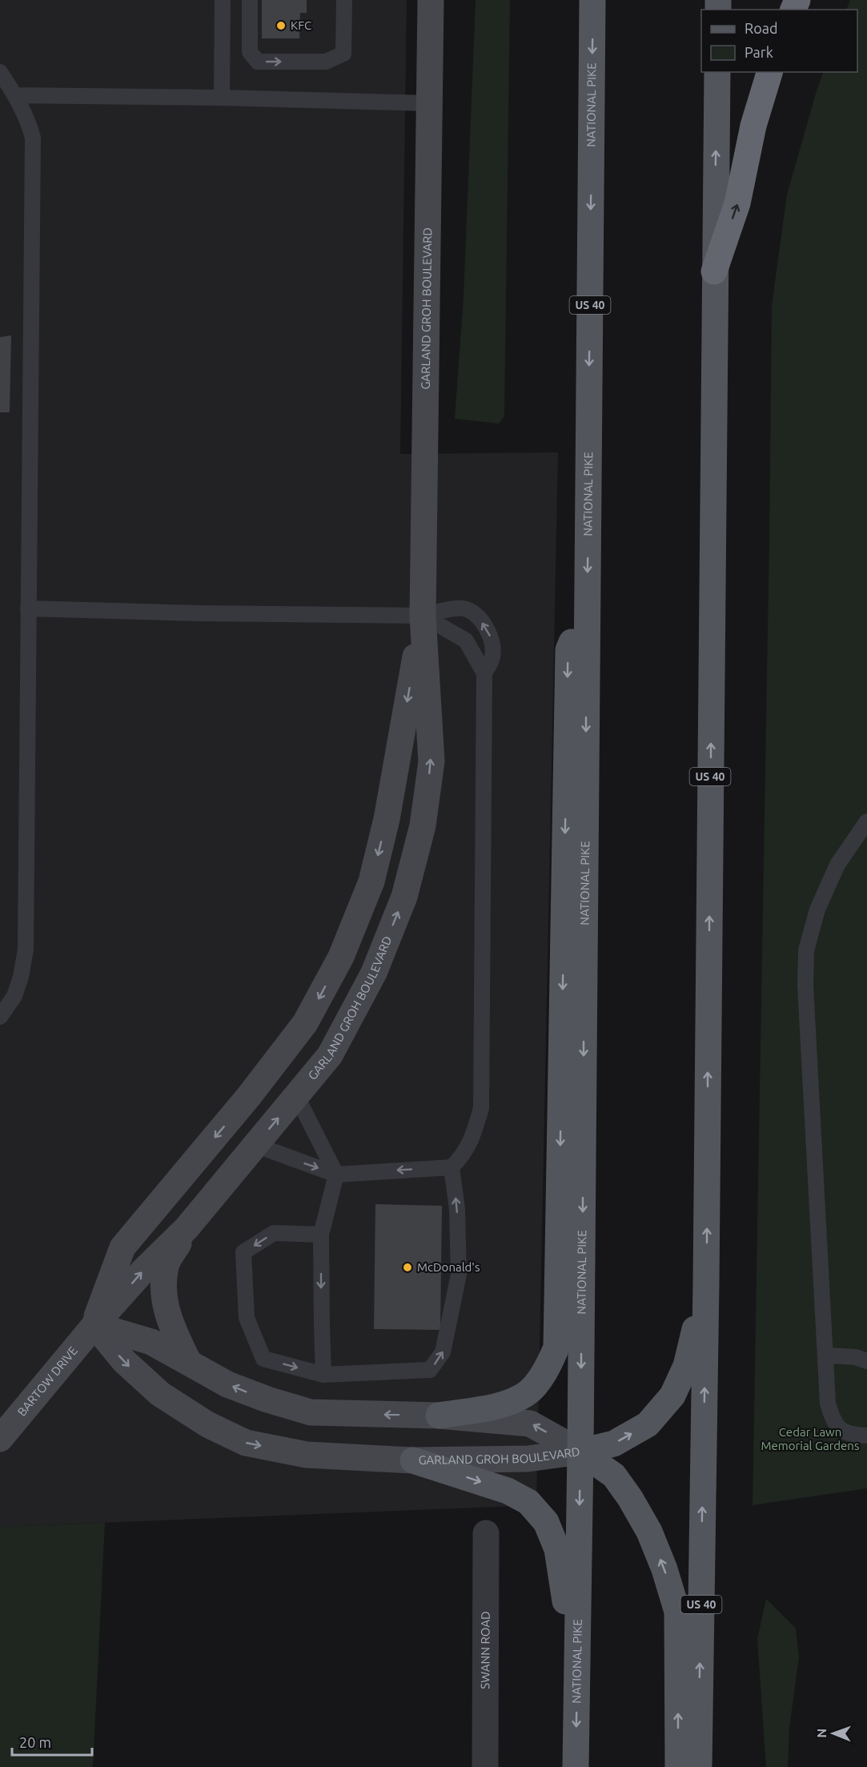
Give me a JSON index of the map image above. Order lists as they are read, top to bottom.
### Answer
{
  "streets": {
    "main road": ["NATIONAL PIKE", "US 40"],
    "street": ["GARLAND GROH BOULEVARD", "BARTOW DRIVE", "SWANN ROAD"]
  },
  "crossings": [
    ["NATIONAL PIKE", "GARLAND GROH BOULEVARD"],
    ["GARLAND GROH BOULEVARD", "BARTOW DRIVE"]
  ],
  "parks": ["Cedar Lawn Memorial Gardens"],
  "places": ["KFC", "McDonald's"],
  "legend": ["Road", "Park"],
  "scale_bar": "20 m",
  "north": "left"
}
